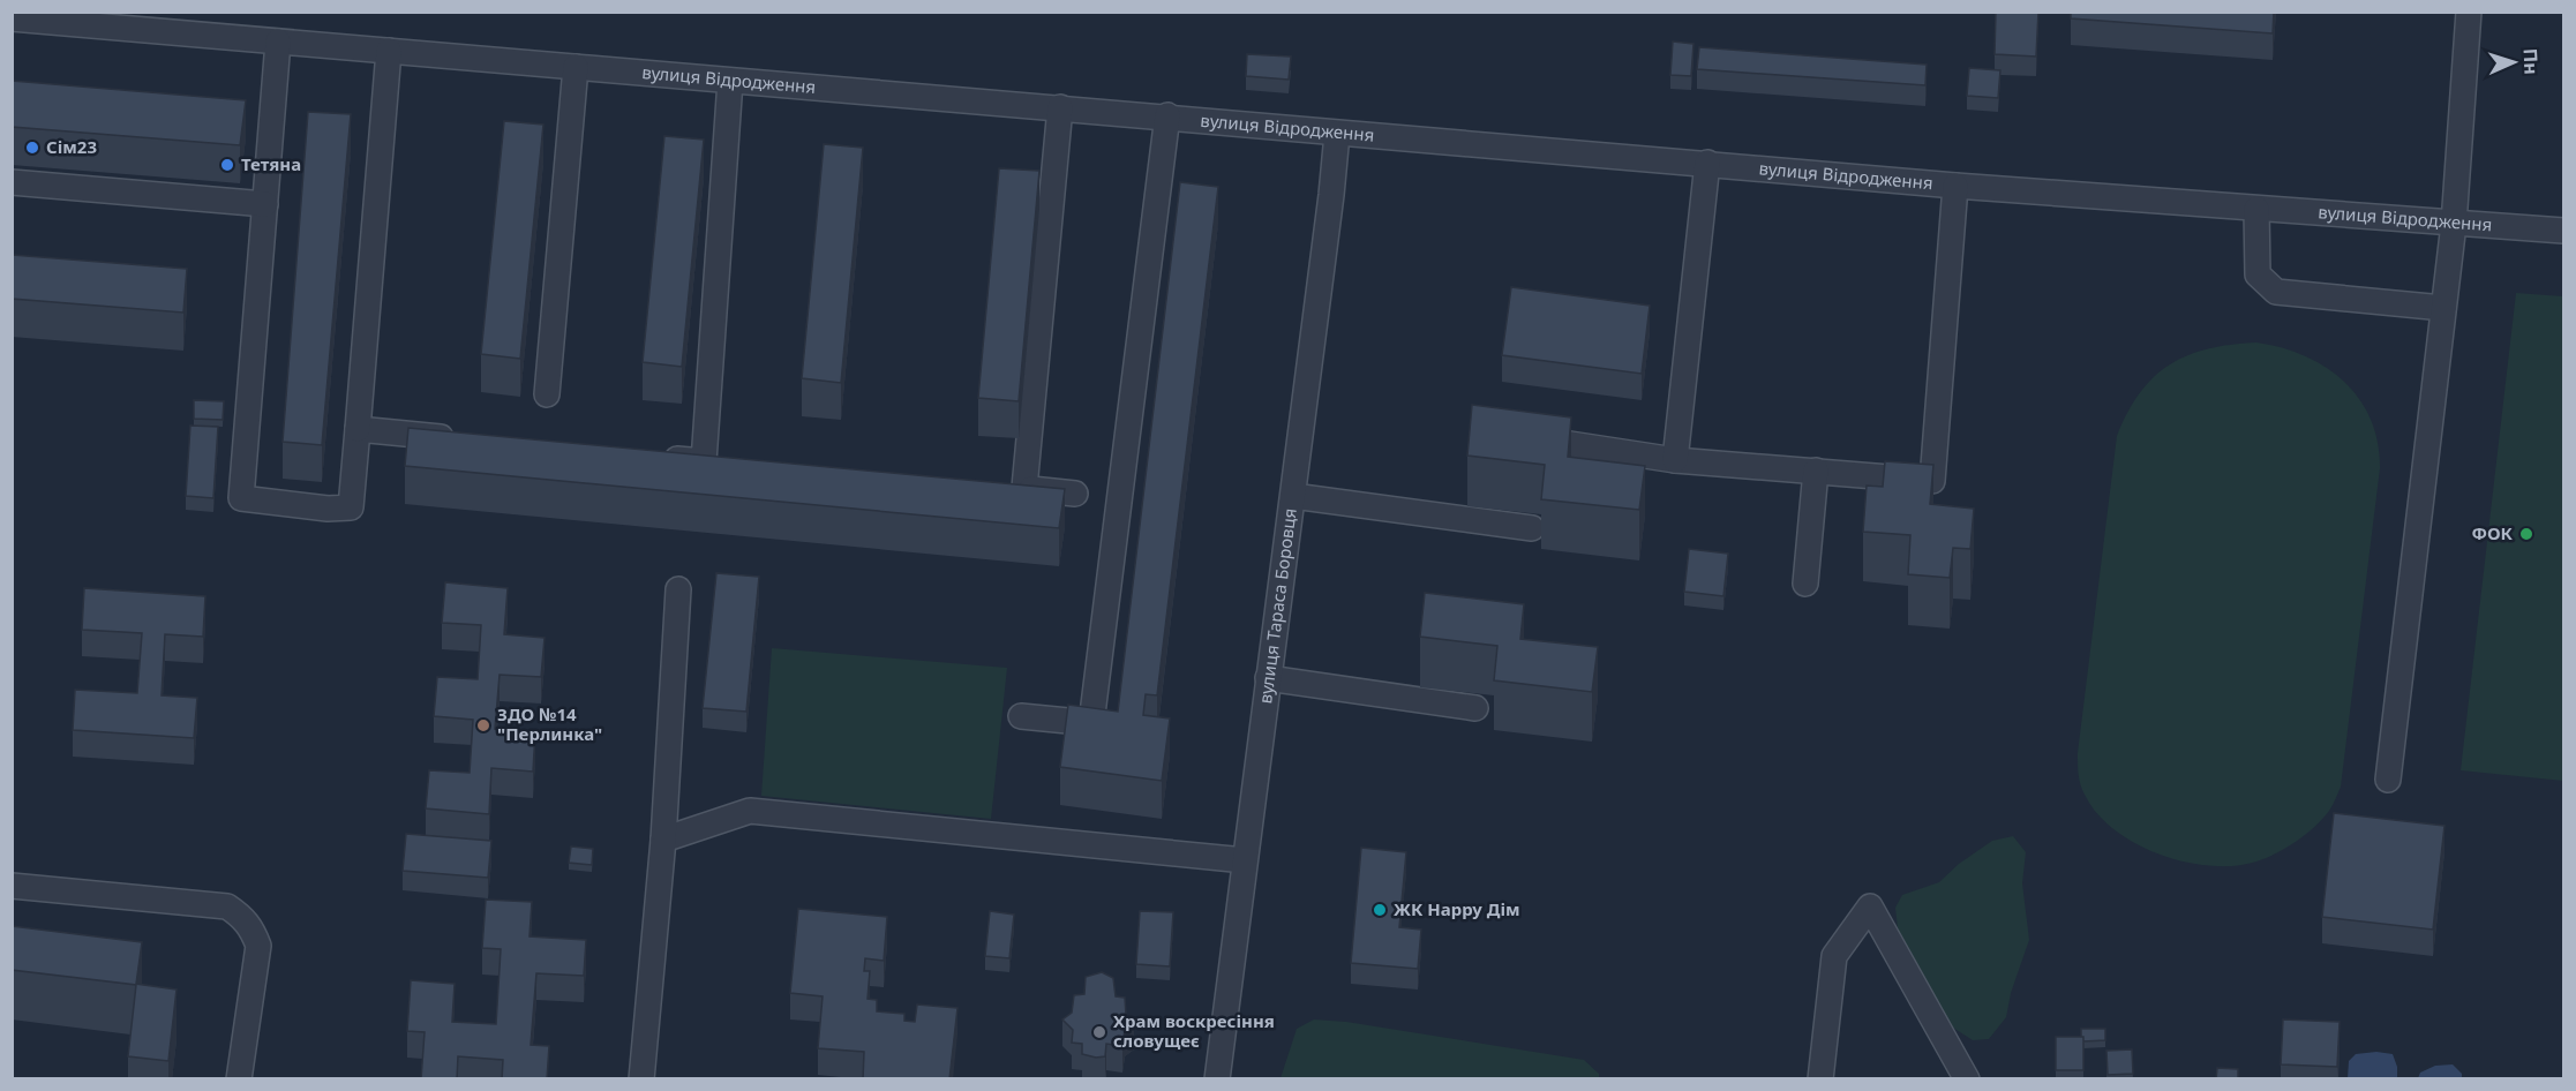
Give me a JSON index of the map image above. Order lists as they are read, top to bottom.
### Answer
{
  "streets": {
    "street": ["вулиця Відродження", "вулиця Тараса Боровця"]
  },
  "crossings": [
    ["вулиця Відродження", "вулиця Тараса Боровця"]
  ],
  "places": [
    "Сім23",
    "Тетяна",
    "ФОК",
    "ЗДО №14 \"Перлинка\"",
    "ЖК Happy Дім",
    "Храм воскресіння словущеє"
  ],
  "north": "right"
}
